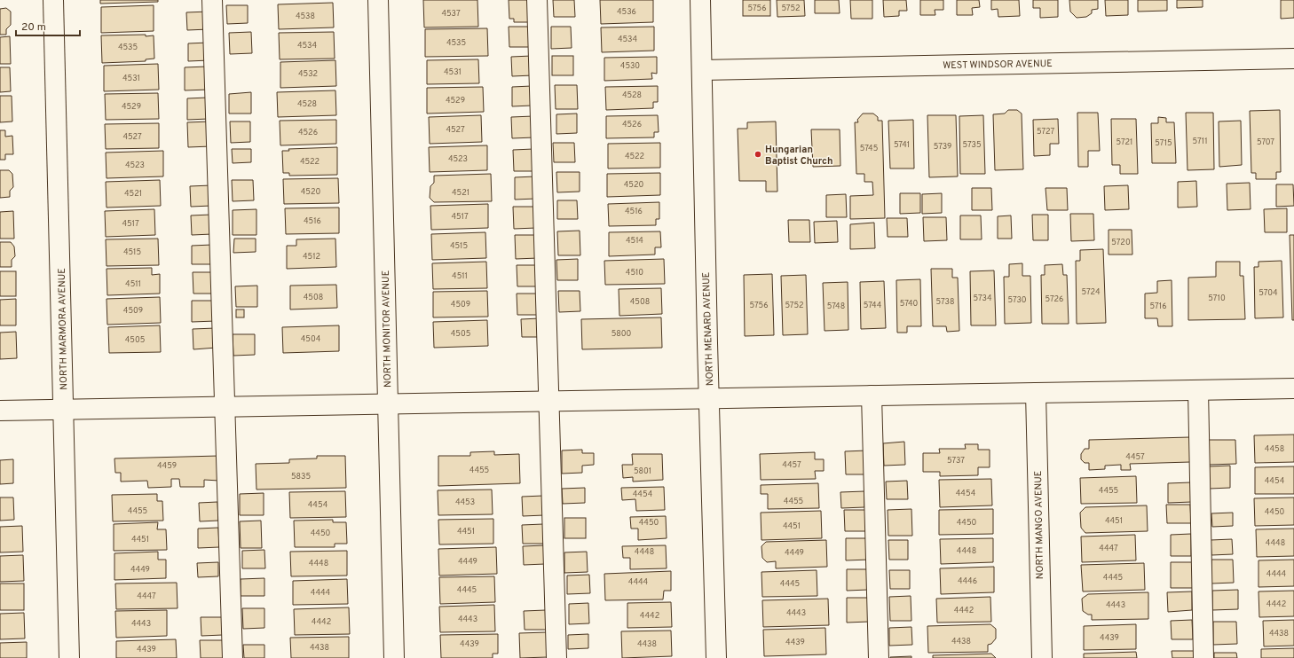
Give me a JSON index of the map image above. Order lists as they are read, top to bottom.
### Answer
{
  "streets": {
    "street": [
      "WEST WINDSOR AVENUE",
      "NORTH MARMORA AVENUE",
      "NORTH MONITOR AVENUE",
      "NORTH MENARD AVENUE",
      "NORTH MANGO AVENUE"
    ]
  },
  "crossings": [
    ["WEST WINDSOR AVENUE", "NORTH MENARD AVENUE"]
  ],
  "places": ["Hungarian Baptist Church"],
  "house_numbers": [
    "5756",
    "5752",
    "4536",
    "4537",
    "4538",
    "4534",
    "4535",
    "4534",
    "4535",
    "4530",
    "4531",
    "4532",
    "4531",
    "4528",
    "4529",
    "4528",
    "4529",
    "4526",
    "4527",
    "5727",
    "4526",
    "4527",
    "5711",
    "5721",
    "5707",
    "5715",
    "5741",
    "5735",
    "5739",
    "5745",
    "4522",
    "4523",
    "4522",
    "4523",
    "4520",
    "4520",
    "4521",
    "4521",
    "4516",
    "4517",
    "4516",
    "4517",
    "4514",
    "5720",
    "4515",
    "4515",
    "4512",
    "4510",
    "4511",
    "4511",
    "5724",
    "5704",
    "4508",
    "5734",
    "5710",
    "5726",
    "5730",
    "4508",
    "5738",
    "5740",
    "4509",
    "5756",
    "5752",
    "5744",
    "5748",
    "5716",
    "4509",
    "4505",
    "5800",
    "4504",
    "4505",
    "4458",
    "4457",
    "5737",
    "4457",
    "4459",
    "4455",
    "5801",
    "5835",
    "4454",
    "4455",
    "4454",
    "4454",
    "4455",
    "4453",
    "4454",
    "4455",
    "4450",
    "4451",
    "4450",
    "4450",
    "4451",
    "4451",
    "4450",
    "4451",
    "4448",
    "4447",
    "4448",
    "4448",
    "4449",
    "4449",
    "4448",
    "4449",
    "4444",
    "4445",
    "4446",
    "4444",
    "4445",
    "4445",
    "4444",
    "4447",
    "4442",
    "4443",
    "4442",
    "4443",
    "4442",
    "4443",
    "4442",
    "4443",
    "4438",
    "4439",
    "4438",
    "4439",
    "4439",
    "4438",
    "4438",
    "4439"
  ],
  "scale_bar": "20 m"
}
